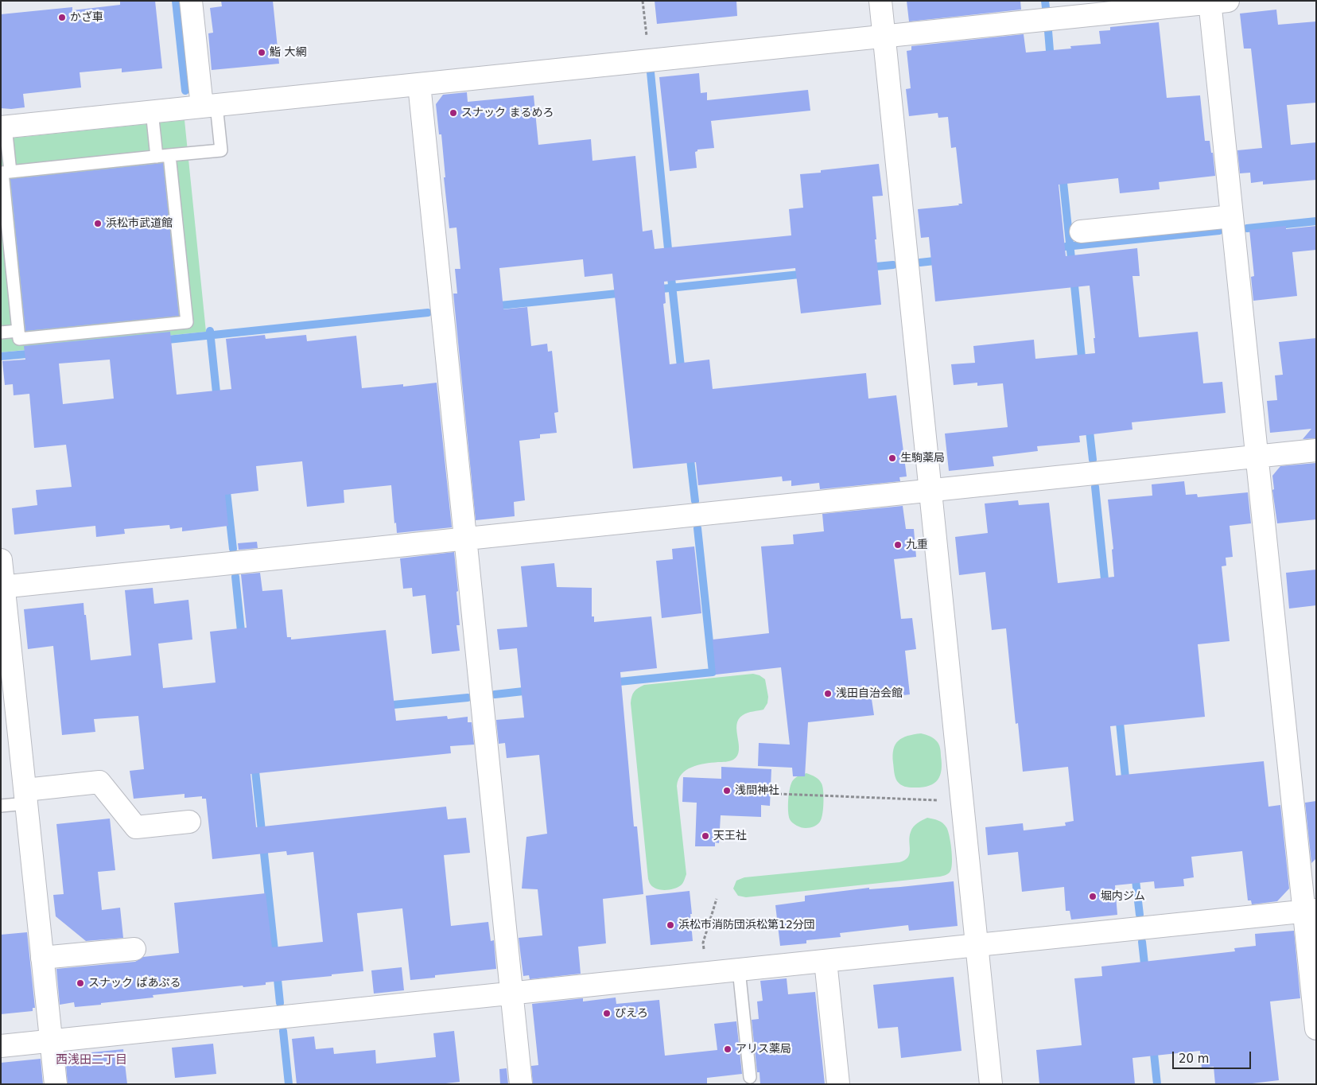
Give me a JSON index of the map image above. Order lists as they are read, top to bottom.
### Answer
{
  "districts": ["西浅田二丁目"],
  "places": [
    "かざ車",
    "鮨 大網",
    "スナック まるめろ",
    "浜松市武道館",
    "生駒薬局",
    "九重",
    "浅田自治会館",
    "浅間神社",
    "天王社",
    "堀内ジム",
    "浜松市消防団浜松第12分団",
    "スナック ぱあぷる",
    "ぴえろ",
    "アリス薬局"
  ],
  "scale_bar": "20 m"
}
